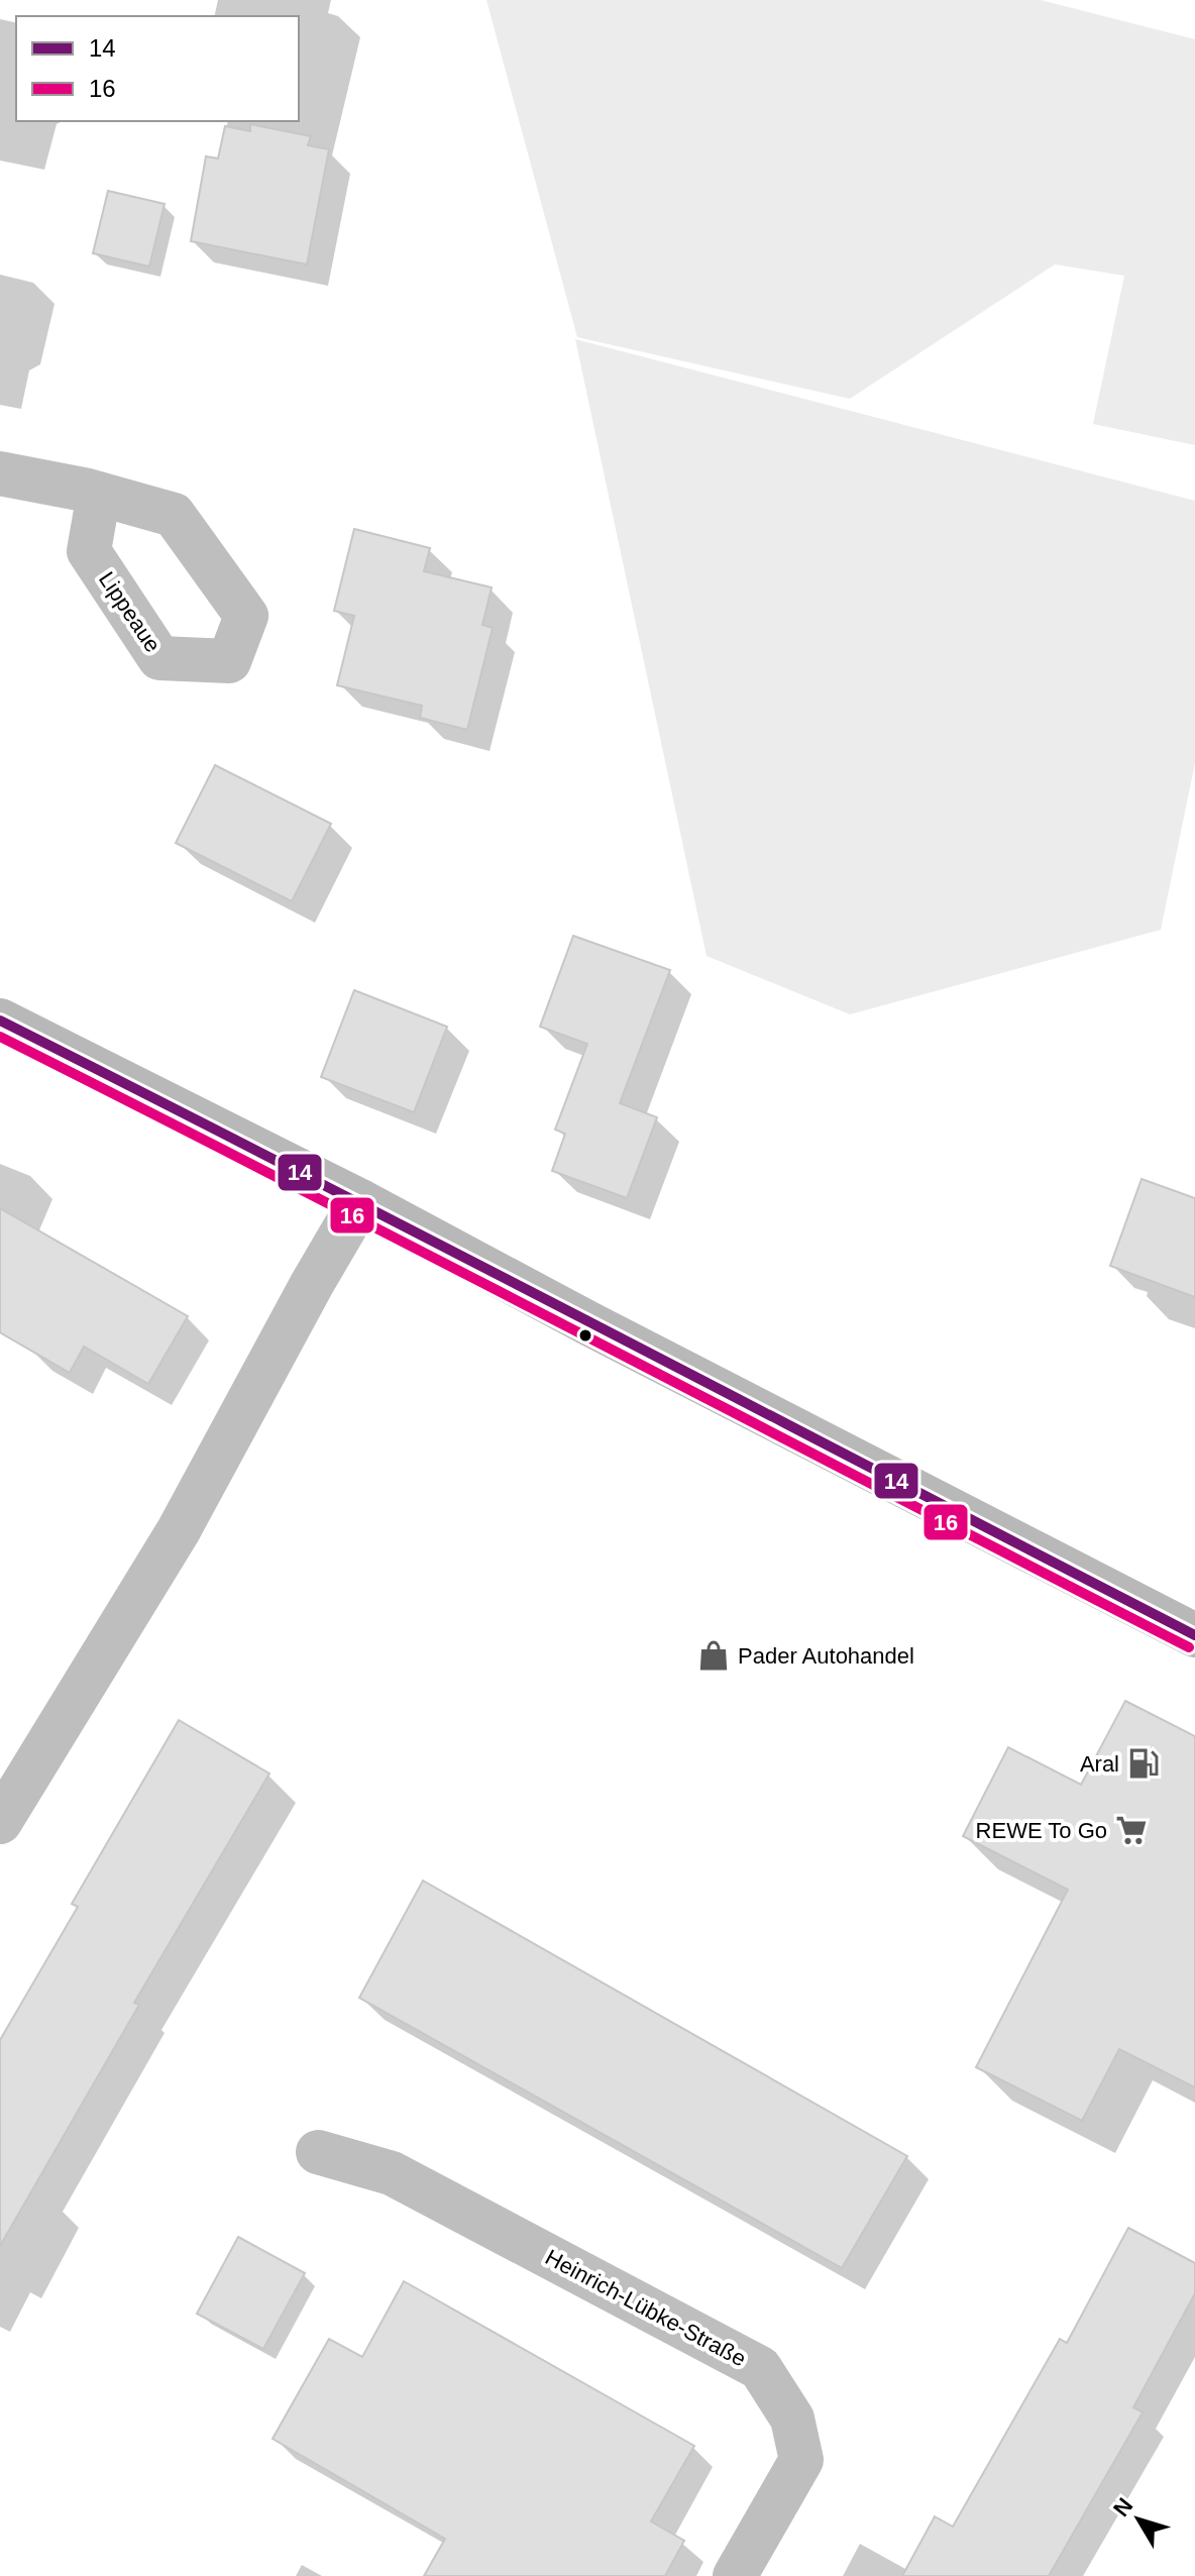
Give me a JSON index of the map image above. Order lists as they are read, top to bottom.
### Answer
{
  "streets": {
    "street": ["Heinrich-Lübke-Straße"]
  },
  "places": {
    "shop": ["Pader Autohandel"],
    "fuel station": ["Aral"],
    "supermarket": ["REWE To Go"]
  },
  "lines": ["transit line 14", "transit line 16"],
  "legend": ["14", "16"],
  "north": "top left"
}
